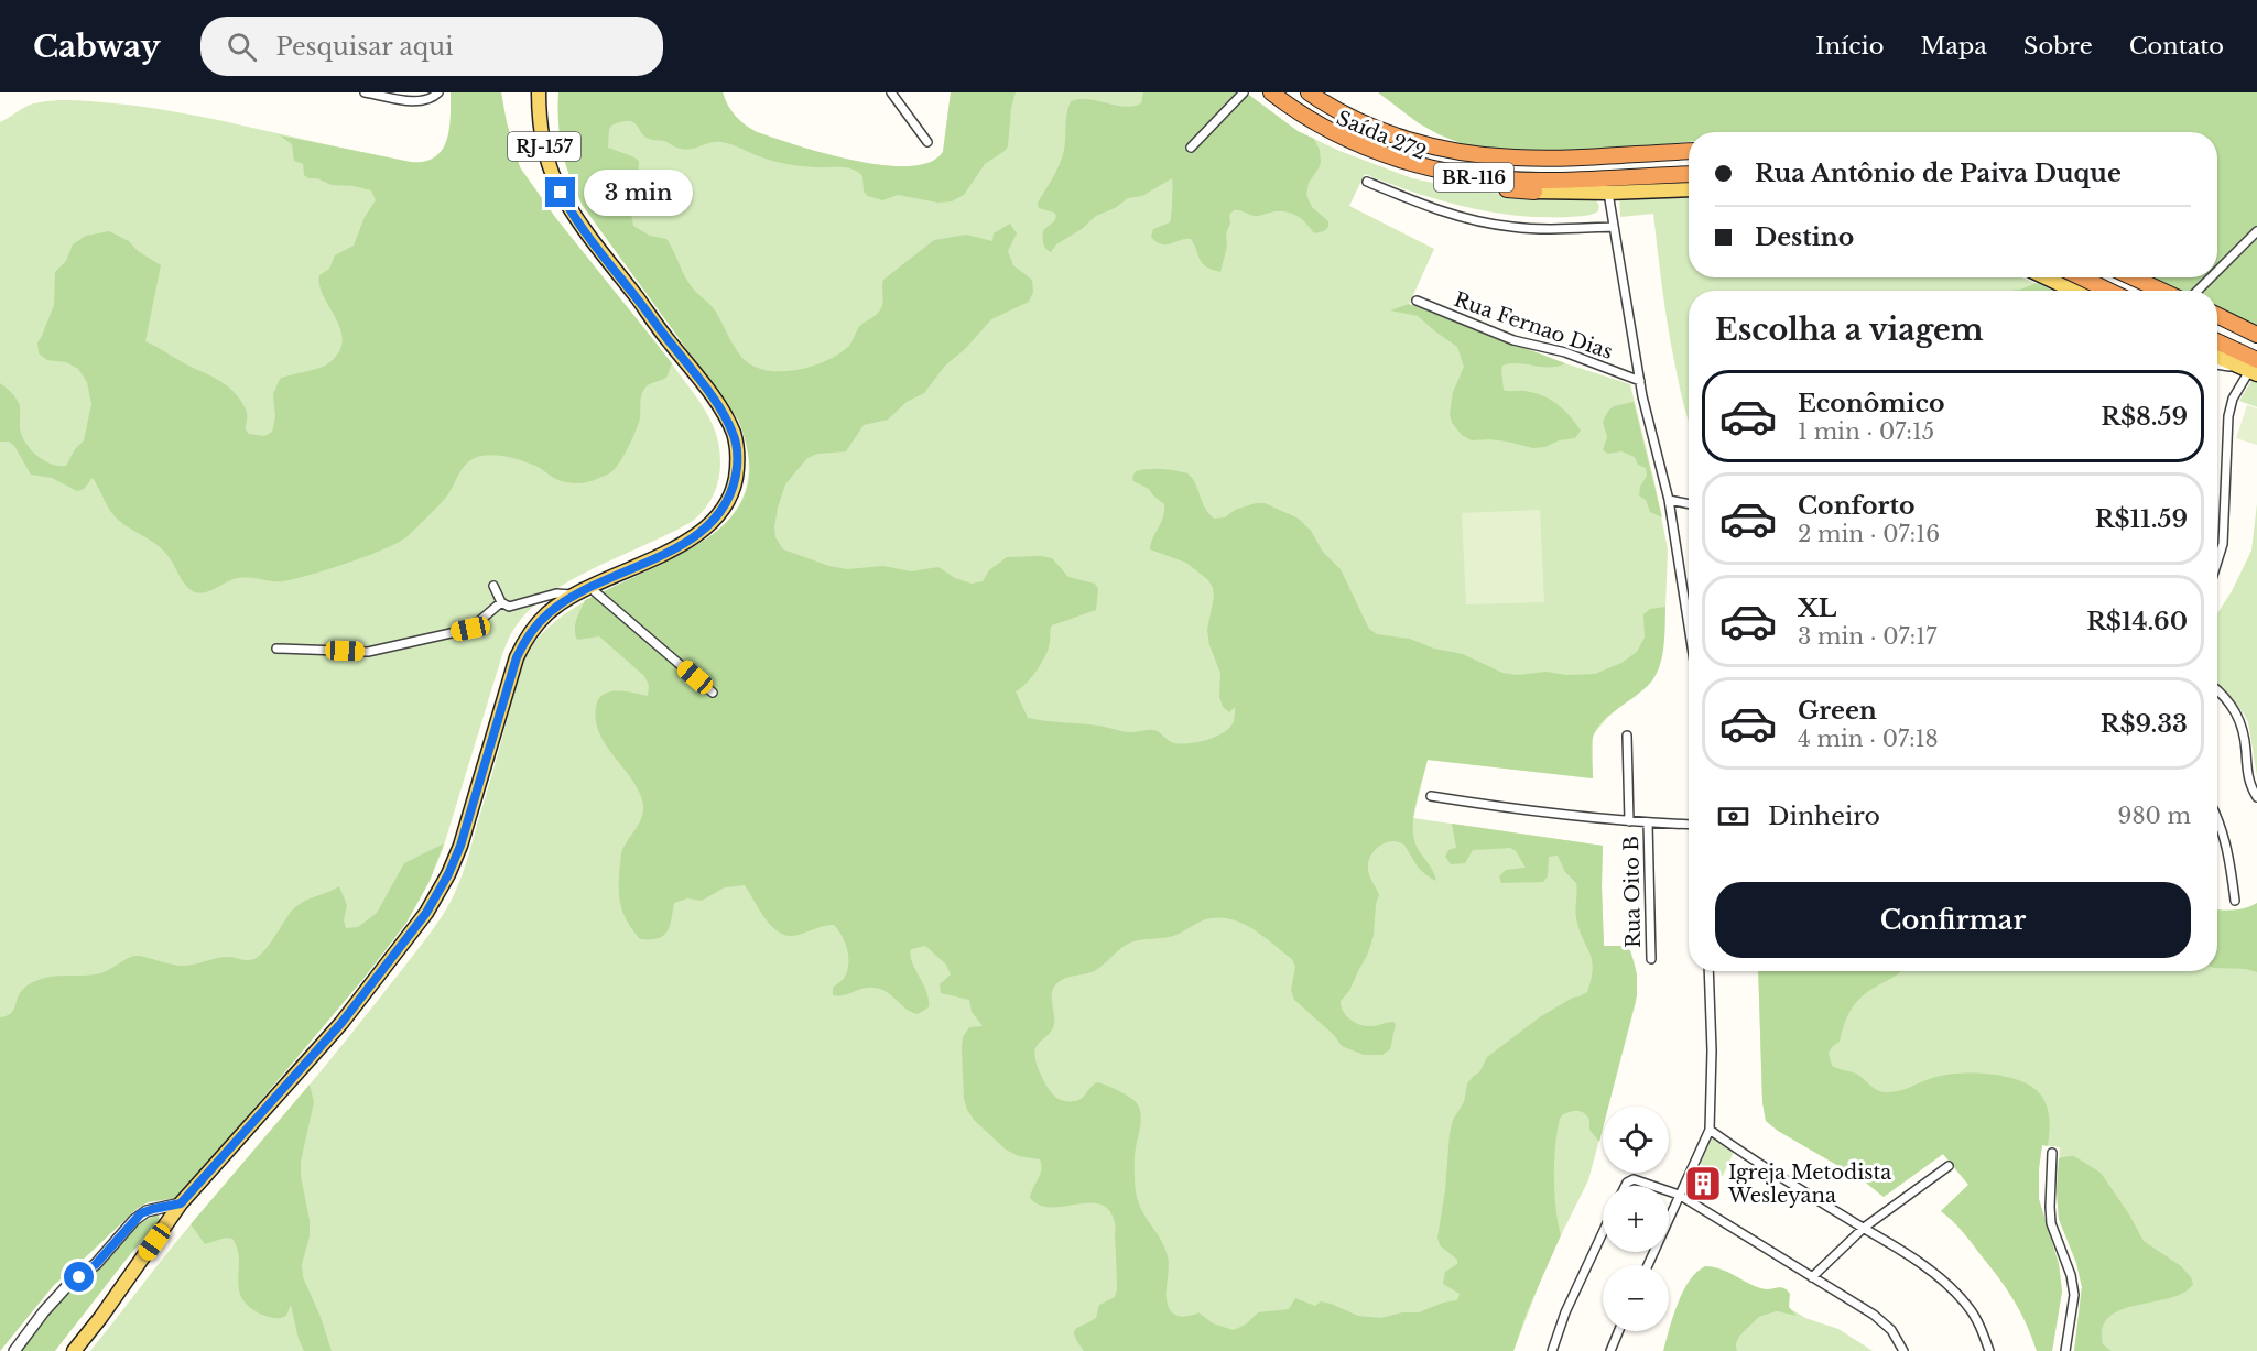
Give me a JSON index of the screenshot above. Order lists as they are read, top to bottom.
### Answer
{
  "streets": {
    "highway": ["Saída 272", "BR-116"],
    "main road": ["RJ-157"],
    "street": ["Rua Fernao Dias", "Rua Oito B"]
  },
  "places": {
    "building": ["Igreja Metodista Wesleyana"]
  },
  "page": {
    "header": "Cabway",
    "search": "Pesquisar aqui",
    "nav": [
      "Início",
      "Mapa",
      "Sobre",
      "Contato"
    ],
    "banner": ["Rua Antônio de Paiva Duque", "Destino"],
    "bubble": "3 min",
    "heading": "Escolha a viagem",
    "list": [
      {
        "name": "Econômico",
        "note": "1 min · 07:15",
        "value": "R$8.59"
      },
      {
        "name": "Conforto",
        "note": "2 min · 07:16",
        "value": "R$11.59"
      },
      {
        "name": "XL",
        "note": "3 min · 07:17",
        "value": "R$14.60"
      },
      {
        "name": "Green",
        "note": "4 min · 07:18",
        "value": "R$9.33"
      }
    ],
    "pay": ["Dinheiro", "980 m"],
    "buttons": "Confirmar",
    "map_buttons": ["+", "−"]
  }
}
